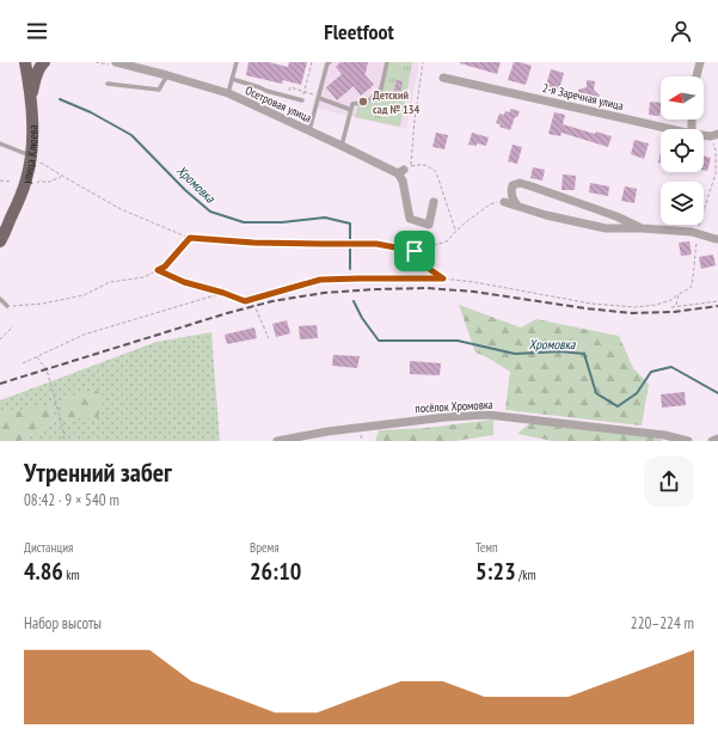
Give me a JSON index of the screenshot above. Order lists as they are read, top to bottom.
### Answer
{
  "streets": {
    "main road": ["улица Клюева"],
    "street": ["2-я Заречная улица", "Осетровая улица", "посёлок Хромовка"]
  },
  "water": ["Хромовка"],
  "places": ["Детский сад № 134"],
  "north": "left",
  "page": {
    "header": "Fleetfoot",
    "heading": ["Утренний забег", "08:42 · 9 × 540 m"],
    "stats": [
      ["Дистанция", "4.86 km"],
      ["Время", "26:10"],
      ["Темп", "5:23 /km"]
    ],
    "chart": ["Набор высоты", "220–224 m"]
  }
}
